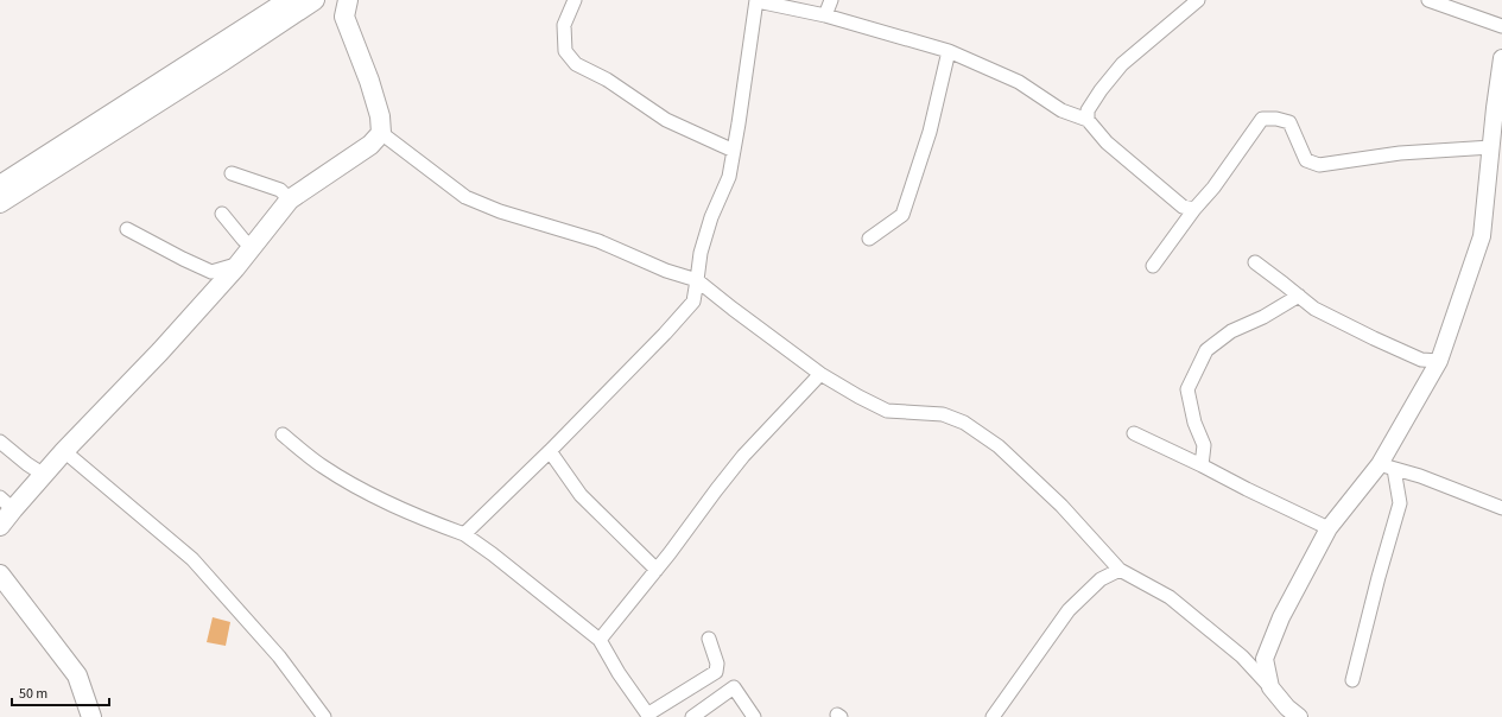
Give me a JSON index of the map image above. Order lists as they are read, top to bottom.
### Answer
{
  "scale_bar": "50 m"
}
